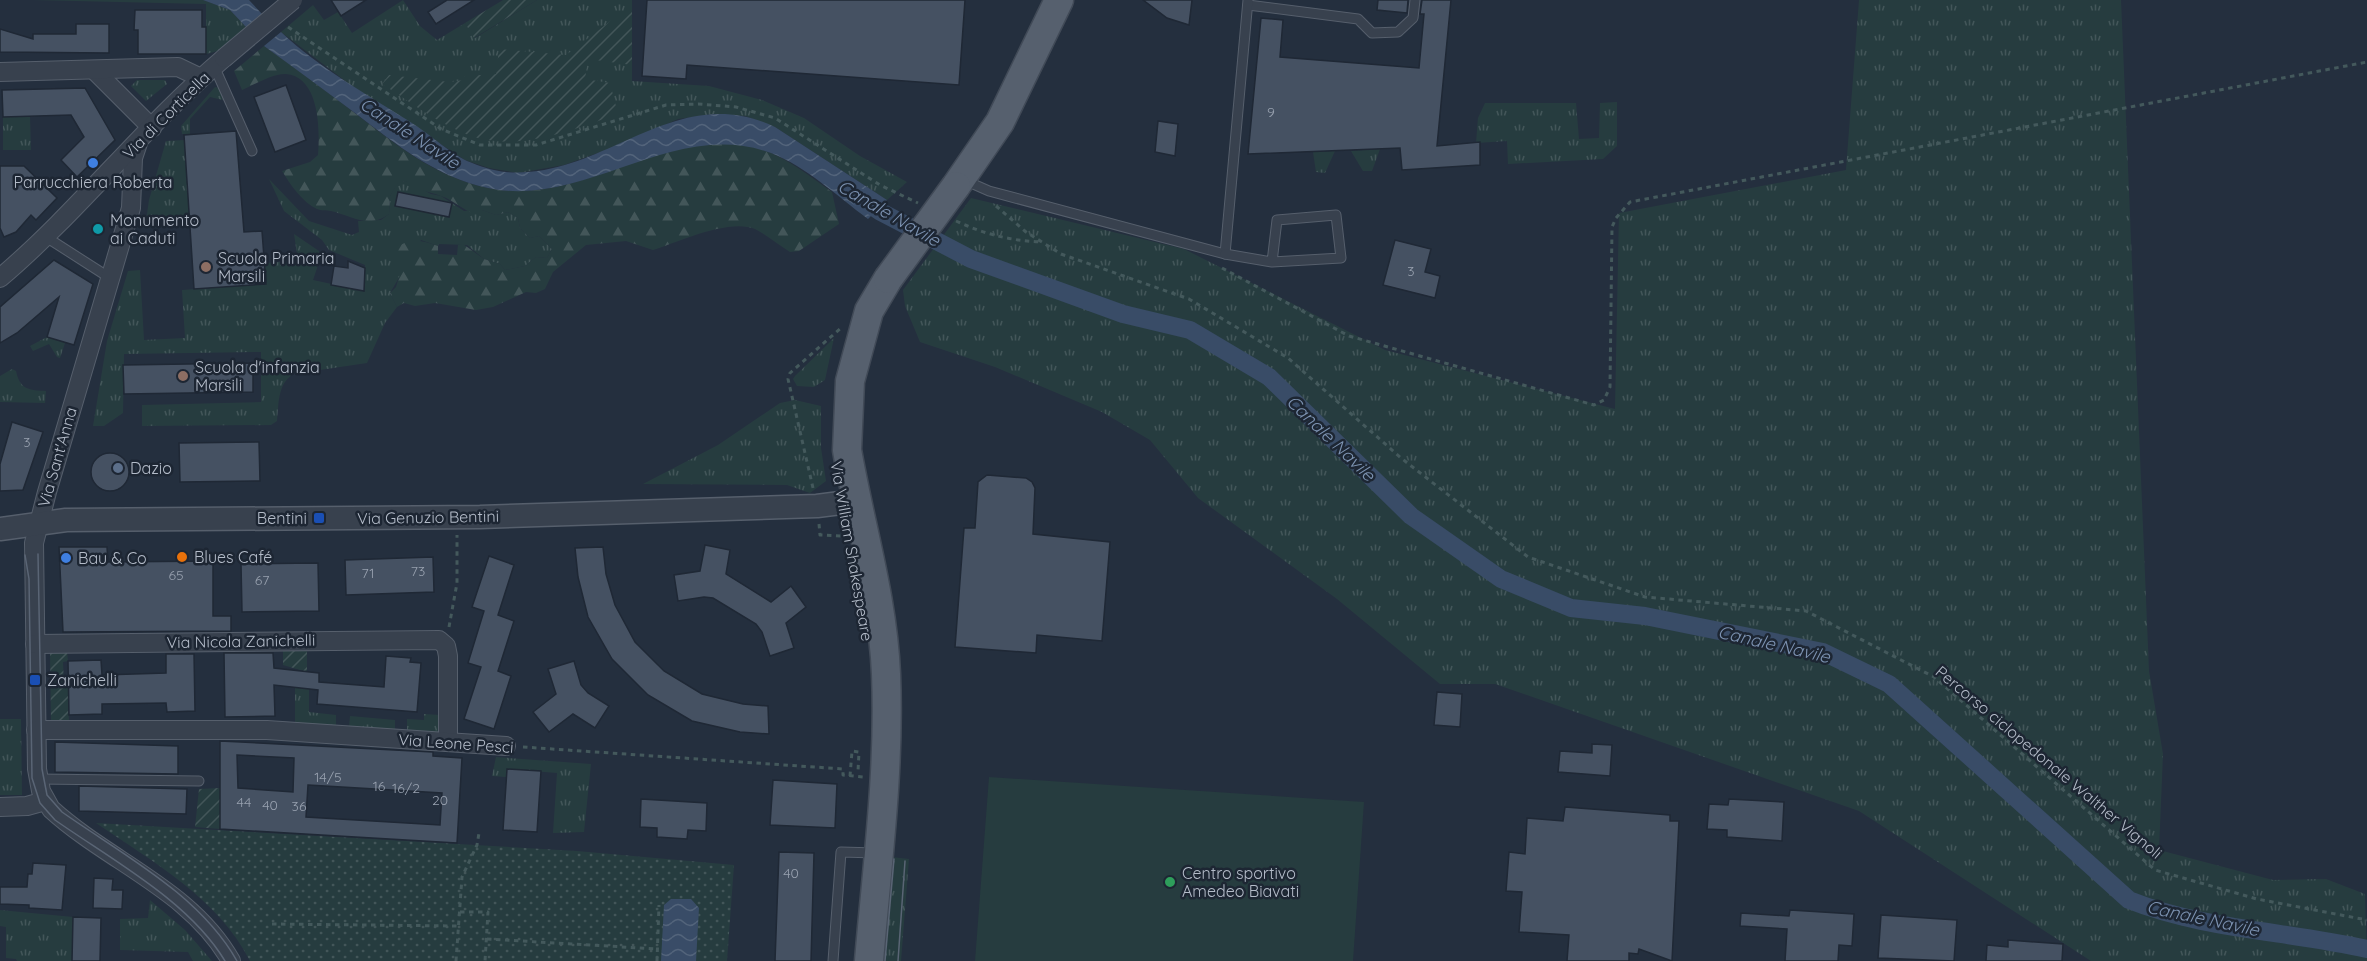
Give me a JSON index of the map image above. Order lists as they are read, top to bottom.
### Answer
{
  "streets": {
    "main road": ["Via William Shakespeare"],
    "street": [
      "Via di Corticella",
      "Via Sant'Anna",
      "Via Genuzio Bentini",
      "Via Nicola Zanichelli",
      "Via Leone Pesci"
    ],
    "path": ["Percorso ciclopedonale Walther Vignoli"]
  },
  "crossings": [
    ["Via di Corticella", "Via Sant'Anna"],
    ["Via Sant'Anna", "Via Genuzio Bentini"],
    ["Via Sant'Anna", "Via Nicola Zanichelli"],
    ["Via Sant'Anna", "Via Leone Pesci"],
    ["Via Genuzio Bentini", "Via William Shakespeare"]
  ],
  "water": ["Canale Navile"],
  "places": {
    "other": [
      "Parrucchiera Roberta",
      "Monumento ai Caduti",
      "Scuola Primaria Marsili",
      "Scuola d'infanzia Marsili",
      "Dazio",
      "Blues Café",
      "Bau & Co",
      "Centro sportivo Amedeo Biavati"
    ],
    "transit": ["Bentini", "Zanichelli"]
  },
  "house_numbers": [
    "9",
    "3",
    "3",
    "73",
    "71",
    "65",
    "67",
    "14/5",
    "16",
    "16/2",
    "20",
    "44",
    "40",
    "36",
    "40"
  ]
}
